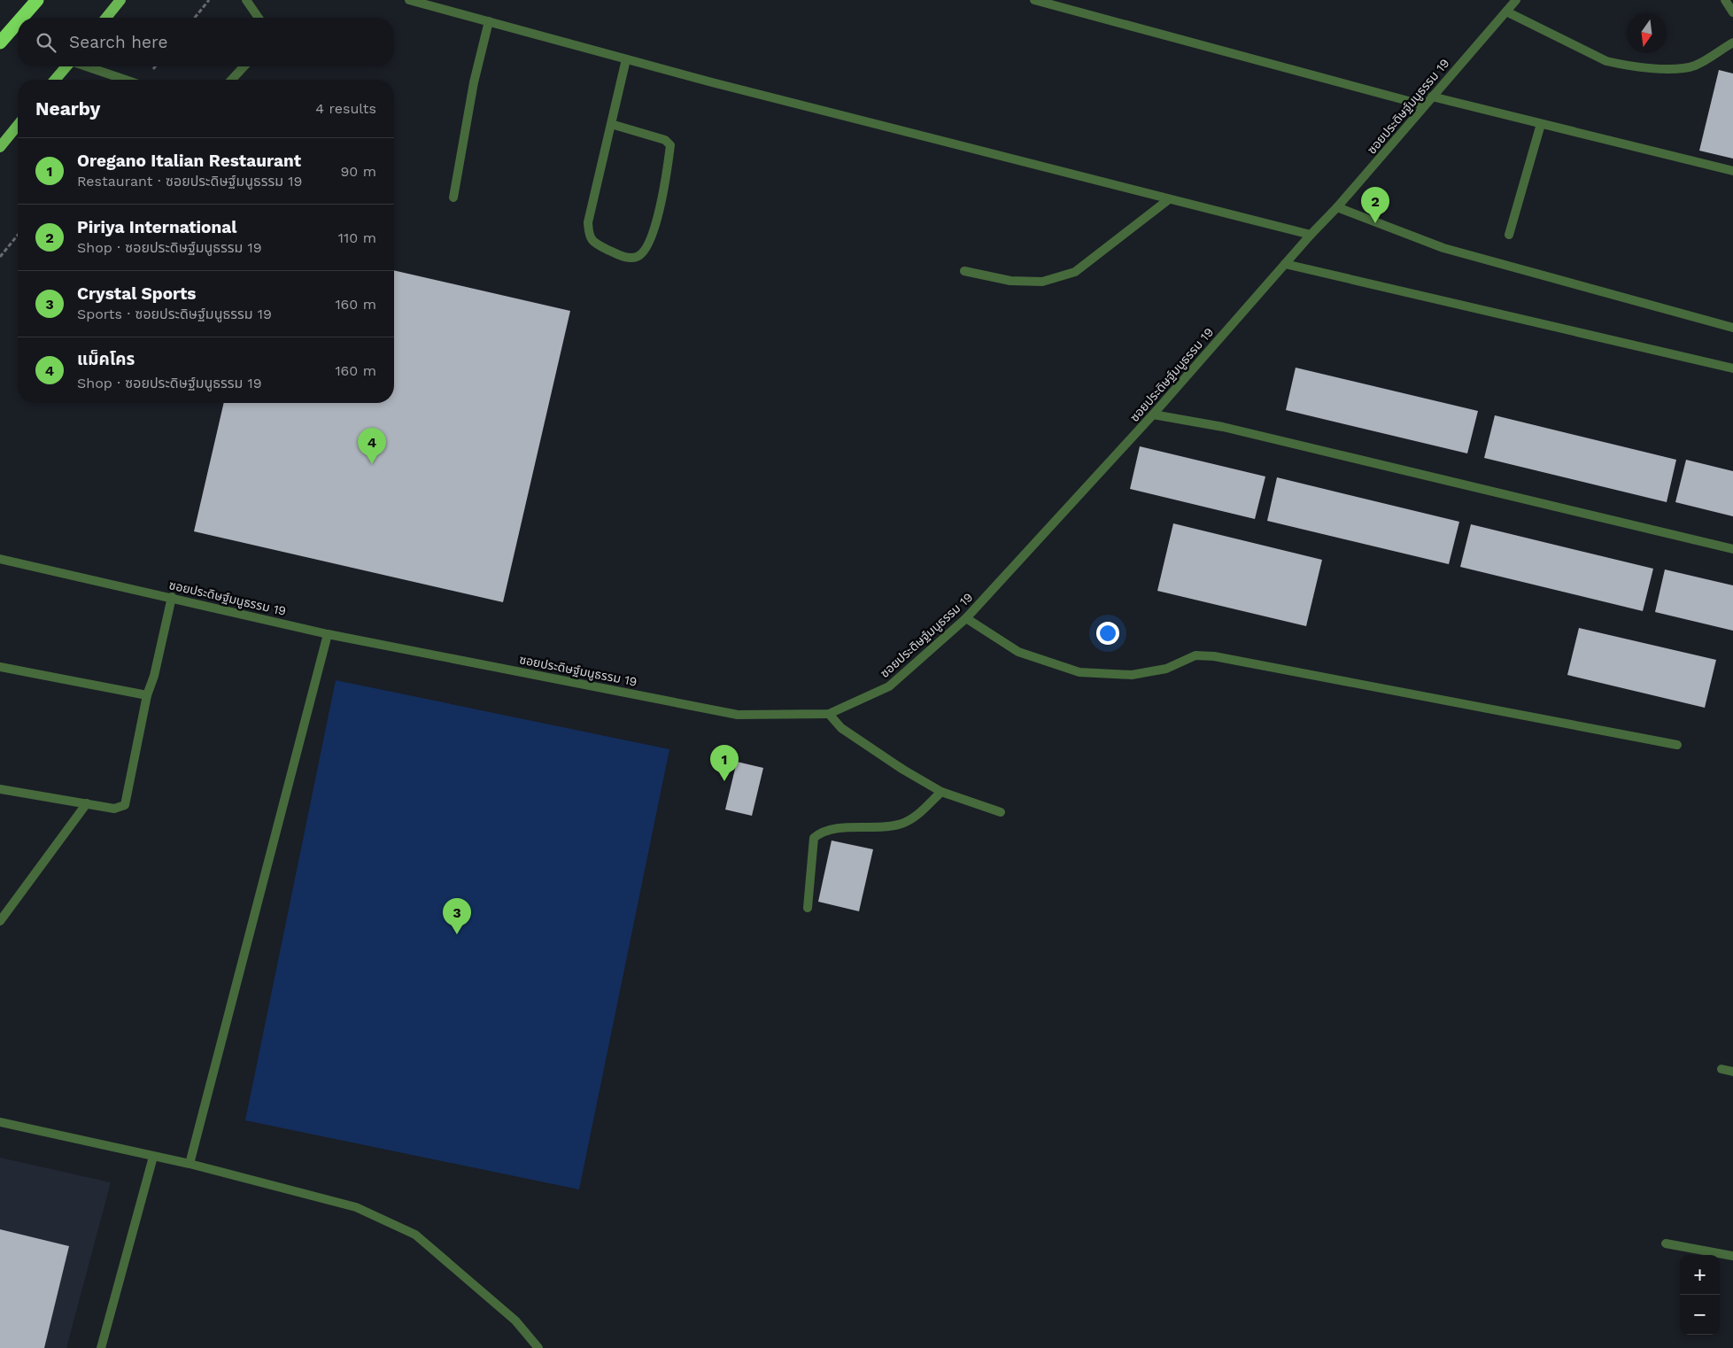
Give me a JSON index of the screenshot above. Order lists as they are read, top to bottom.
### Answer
{
  "streets": {
    "street": ["ซอยประดิษฐ์มนูธรรม 19"]
  },
  "north": "bottom",
  "page": {
    "search": "Search here",
    "heading": ["Nearby", "4 results"],
    "list": [
      {
        "mark": "1",
        "name": "Oregano Italian Restaurant",
        "note": "Restaurant · ซอยประดิษฐ์มนูธรรม 19",
        "value": "90 m"
      },
      {
        "mark": "2",
        "name": "Piriya International",
        "note": "Shop · ซอยประดิษฐ์มนูธรรม 19",
        "value": "110 m"
      },
      {
        "mark": "3",
        "name": "Crystal Sports",
        "note": "Sports · ซอยประดิษฐ์มนูธรรม 19",
        "value": "160 m"
      },
      {
        "mark": "4",
        "name": "แม็คโคร",
        "note": "Shop · ซอยประดิษฐ์มนูธรรม 19",
        "value": "160 m"
      }
    ],
    "pins": [
      "2",
      "4",
      "1",
      "3"
    ],
    "map_buttons": ["+", "−"]
  }
}
